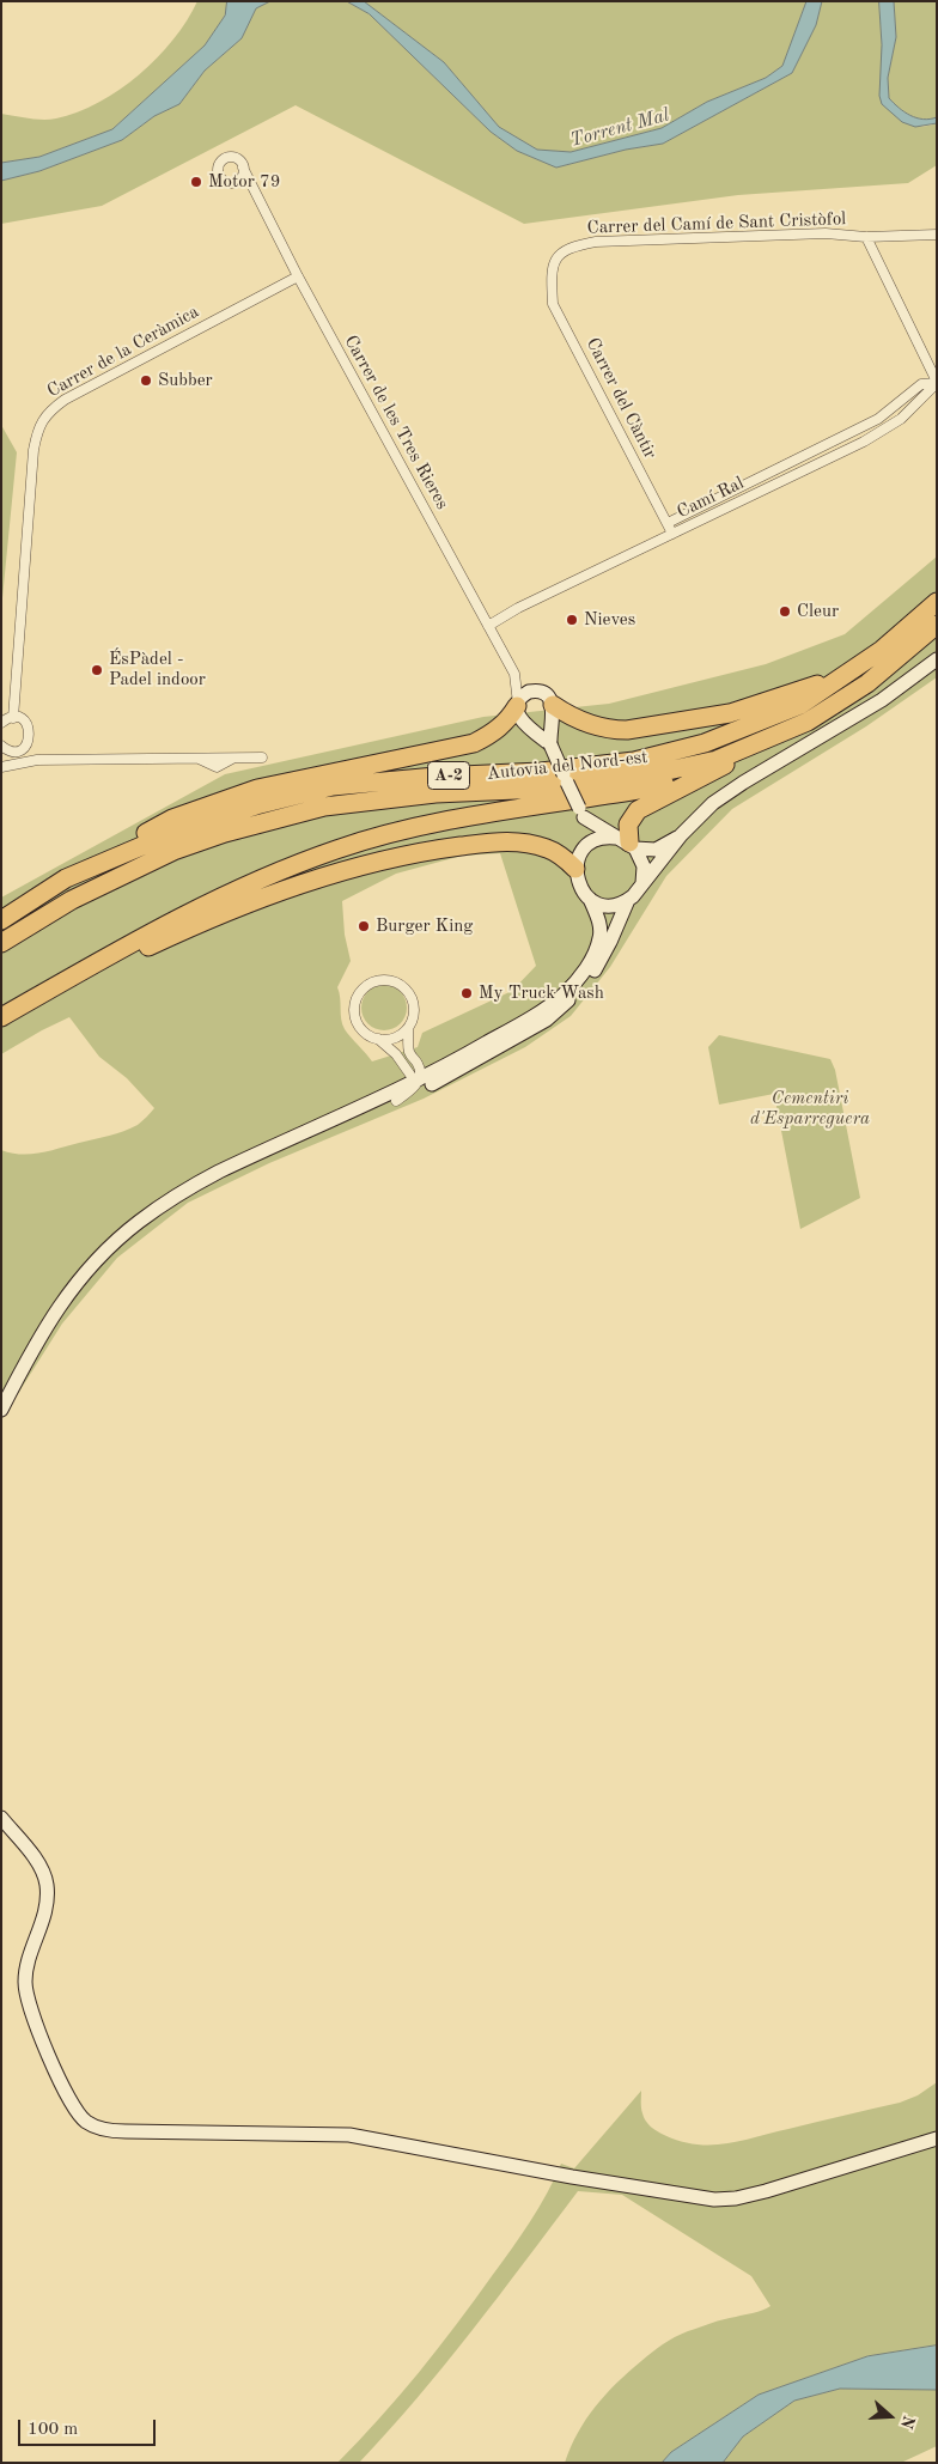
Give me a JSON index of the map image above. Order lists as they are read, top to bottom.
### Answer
{
  "streets": {
    "highway": ["Autovia del Nord-est", "A-2"],
    "street": [
      "Carrer del Camí de Sant Cristòfol",
      "Carrer de la Ceràmica",
      "Carrer del Càntir",
      "Carrer de les Tres Rieres",
      "Camí Ral"
    ]
  },
  "crossings": [
    ["Carrer del Camí de Sant Cristòfol", "Carrer del Càntir"],
    ["Carrer de la Ceràmica", "Carrer de les Tres Rieres"],
    ["Carrer del Càntir", "Camí Ral"],
    ["Carrer de les Tres Rieres", "Camí Ral"]
  ],
  "water": ["Torrent Mal"],
  "parks": ["Cementiri d'Esparreguera"],
  "places": [
    "Motor 79",
    "Subber",
    "Cleur",
    "Nieves",
    "ÉsPàdel - Padel indoor",
    "Burger King",
    "My Truck Wash"
  ],
  "scale_bar": "100 m",
  "north": "right"
}
